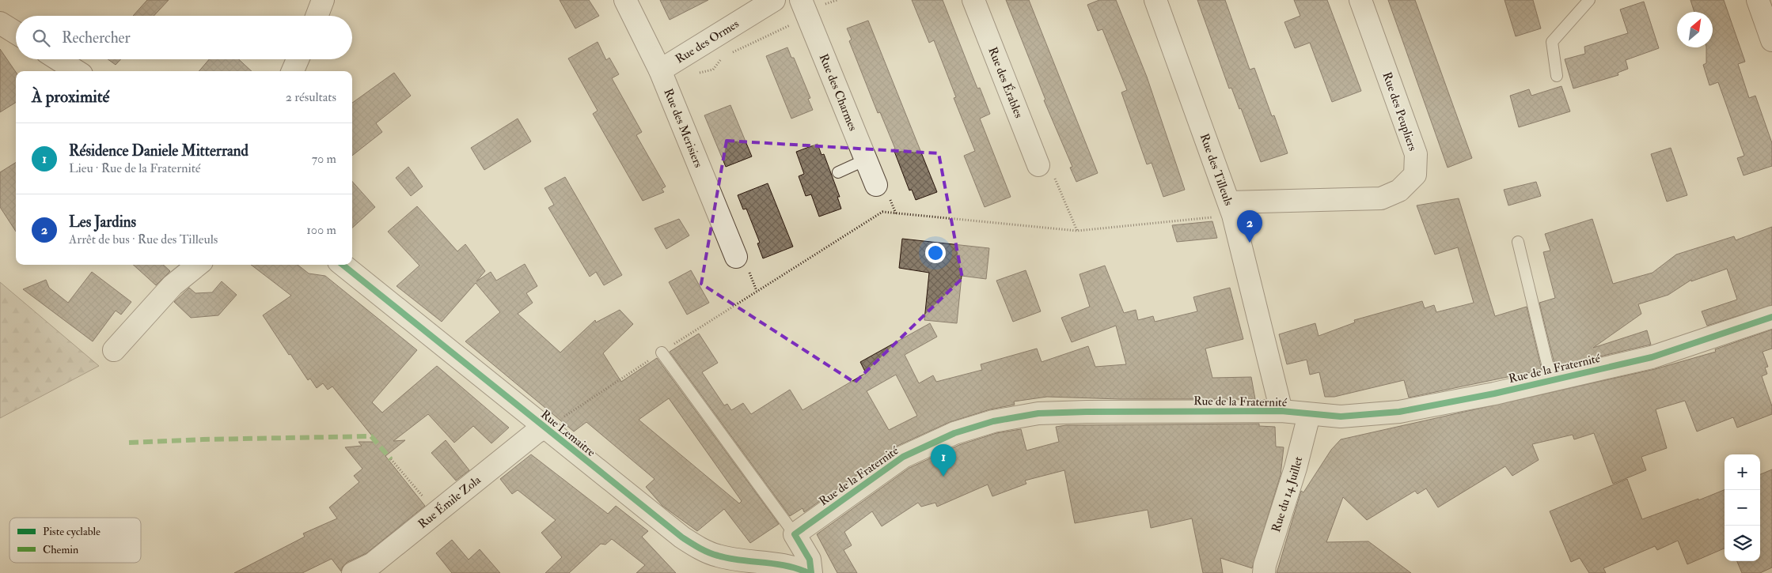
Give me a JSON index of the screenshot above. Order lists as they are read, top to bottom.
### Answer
{
  "streets": {
    "street": [
      "Rue des Ormes",
      "Rue des Érables",
      "Rue des Charmes",
      "Rue des Peupliers",
      "Rue des Merisiers",
      "Rue des Tilleuls",
      "Rue de la Fraternité",
      "Rue Lemaitre",
      "Rue du 14 Juillet",
      "Rue Émile Zola"
    ]
  },
  "crossings": [
    ["Rue des Ormes", "Rue des Merisiers"],
    ["Rue des Peupliers", "Rue des Tilleuls"],
    ["Rue des Tilleuls", "Rue de la Fraternité"],
    ["Rue de la Fraternité", "Rue du 14 Juillet"],
    ["Rue Lemaitre", "Rue Émile Zola"]
  ],
  "legend": ["Piste cyclable", "Chemin"],
  "north": "top right",
  "page": {
    "search": "Rechercher",
    "heading": ["À proximité", "2 résultats"],
    "list": [
      {
        "mark": "1",
        "name": "Résidence Daniele Mitterrand",
        "note": "Lieu · Rue de la Fraternité",
        "value": "70 m"
      },
      {
        "mark": "2",
        "name": "Les Jardins",
        "note": "Arrêt de bus · Rue des Tilleuls",
        "value": "100 m"
      }
    ],
    "pins": ["2", "1"],
    "map_buttons": ["+", "−"]
  }
}
